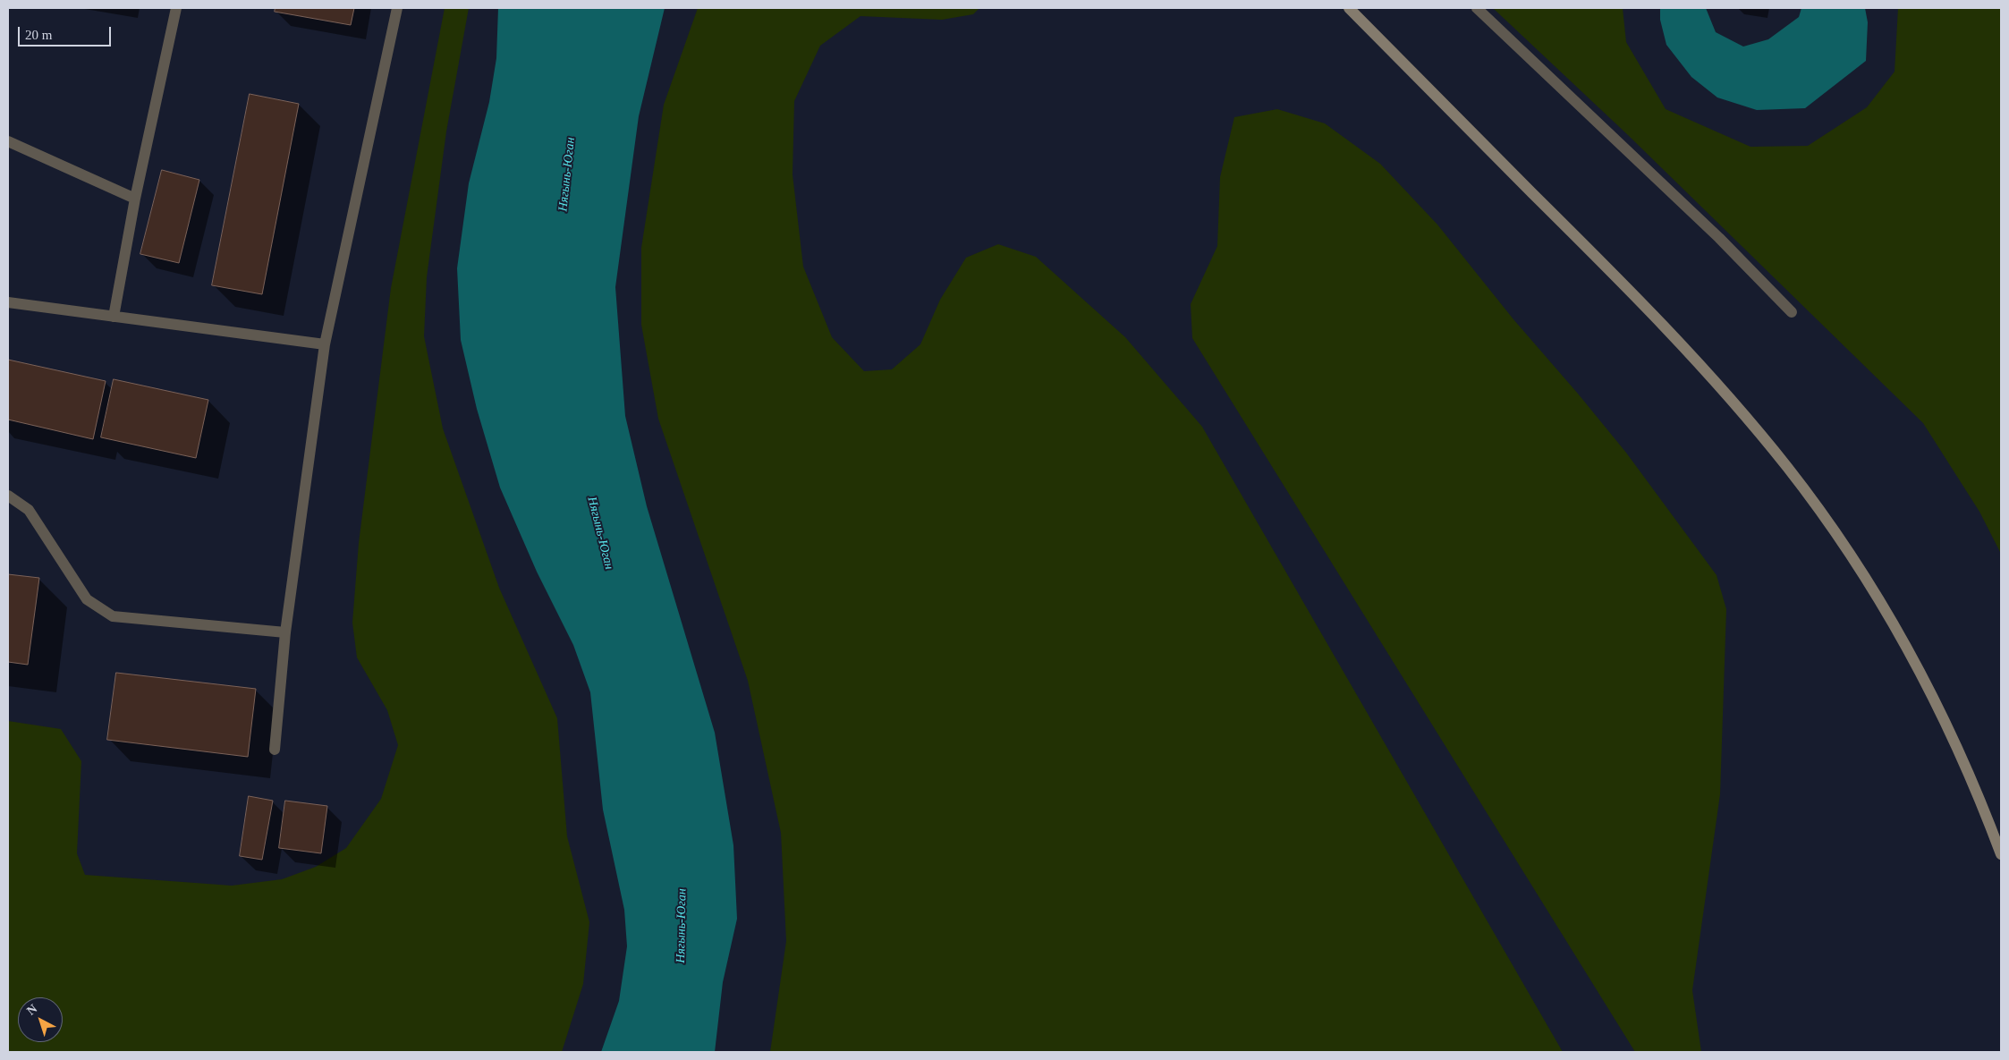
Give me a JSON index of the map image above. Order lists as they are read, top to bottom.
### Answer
{
  "water": ["Нягынь-Юган"],
  "scale_bar": "20 m",
  "north": "top left"
}
